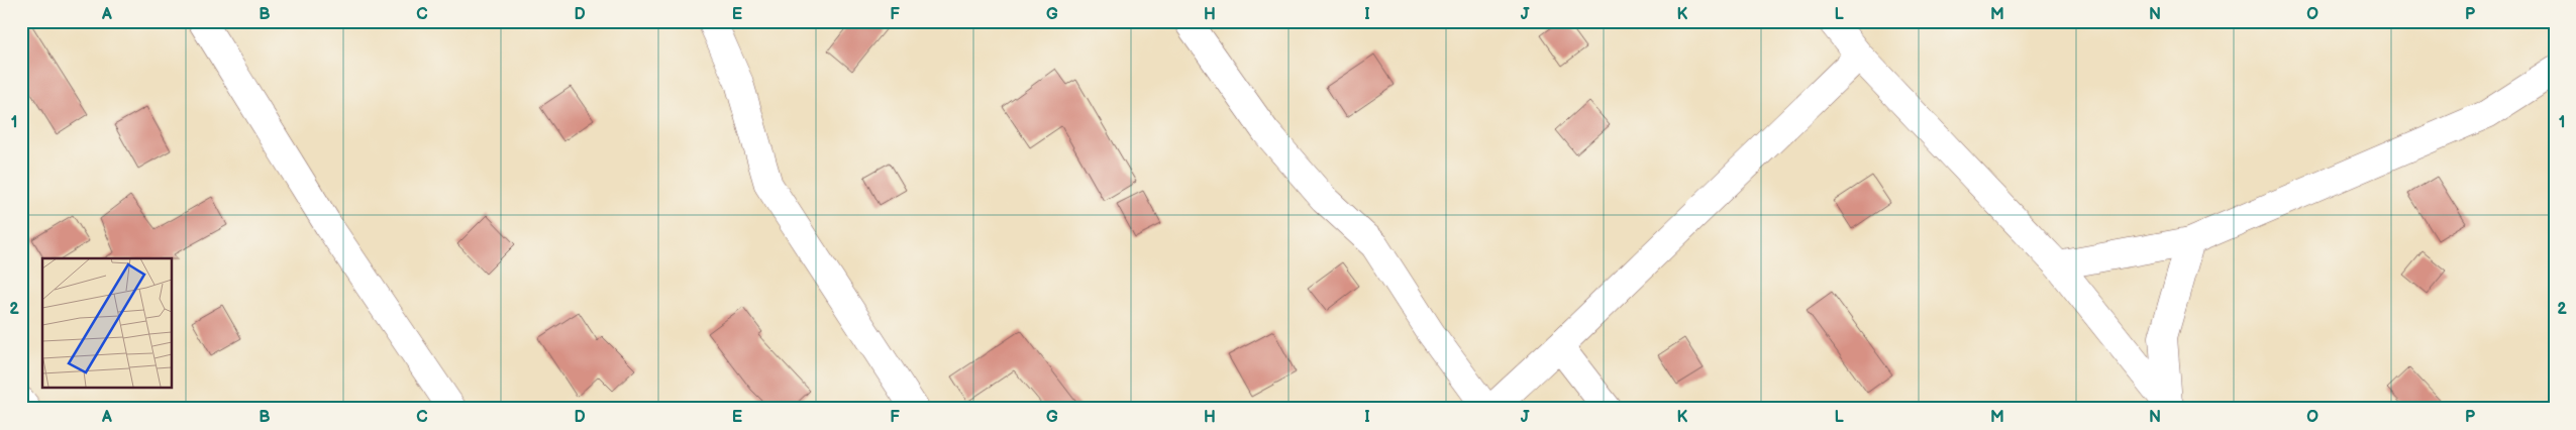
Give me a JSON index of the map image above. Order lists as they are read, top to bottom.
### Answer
{
  "grid": {
    "columns": [
      "A",
      "B",
      "C",
      "D",
      "E",
      "F",
      "G",
      "H",
      "I",
      "J",
      "K",
      "L",
      "M",
      "N",
      "O",
      "P"
    ],
    "rows": ["1", "2"]
  }
}
